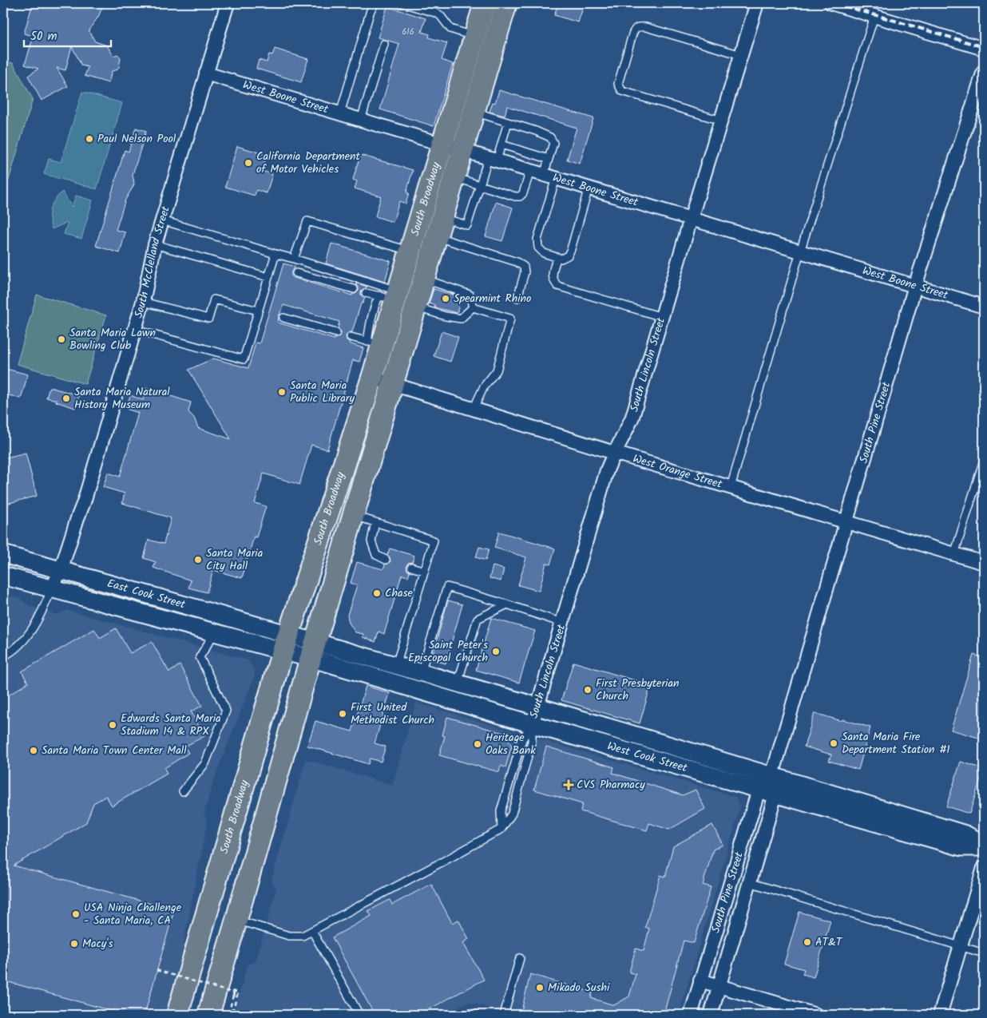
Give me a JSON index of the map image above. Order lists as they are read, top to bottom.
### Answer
{
  "streets": {
    "main road": ["South Broadway"],
    "street": [
      "West Boone Street",
      "South McClelland Street",
      "South Lincoln Street",
      "South Pine Street",
      "West Orange Street",
      "East Cook Street",
      "West Cook Street"
    ]
  },
  "crossings": [
    ["West Boone Street", "South Broadway"],
    ["West Boone Street", "South McClelland Street"],
    ["West Boone Street", "South Lincoln Street"],
    ["West Boone Street", "South Pine Street"],
    ["South Broadway", "West Orange Street"],
    ["South Broadway", "East Cook Street"],
    ["South Broadway", "West Cook Street"],
    ["South McClelland Street", "East Cook Street"],
    ["South Lincoln Street", "West Orange Street"],
    ["South Lincoln Street", "West Cook Street"],
    ["South Pine Street", "West Orange Street"],
    ["South Pine Street", "West Cook Street"]
  ],
  "places": {
    "other": [
      "Paul Nelson Pool",
      "California Department of Motor Vehicles",
      "Spearmint Rhino",
      "Santa Maria Lawn Bowling Club",
      "Santa Maria Public Library",
      "Santa Maria Natural History Museum",
      "Santa Maria City Hall",
      "Chase",
      "Saint Peter's Episcopal Church",
      "First Presbyterian Church",
      "First United Methodist Church",
      "Edwards Santa Maria Stadium 14 & RPX",
      "Santa Maria Fire Department Station #1",
      "Heritage Oaks Bank",
      "Santa Maria Town Center Mall",
      "USA Ninja Challenge - Santa Maria, CA",
      "AT&T",
      "Macy's",
      "Mikado Sushi"
    ],
    "health": ["CVS Pharmacy"]
  },
  "house_numbers": ["616"],
  "scale_bar": "50 m"
}
